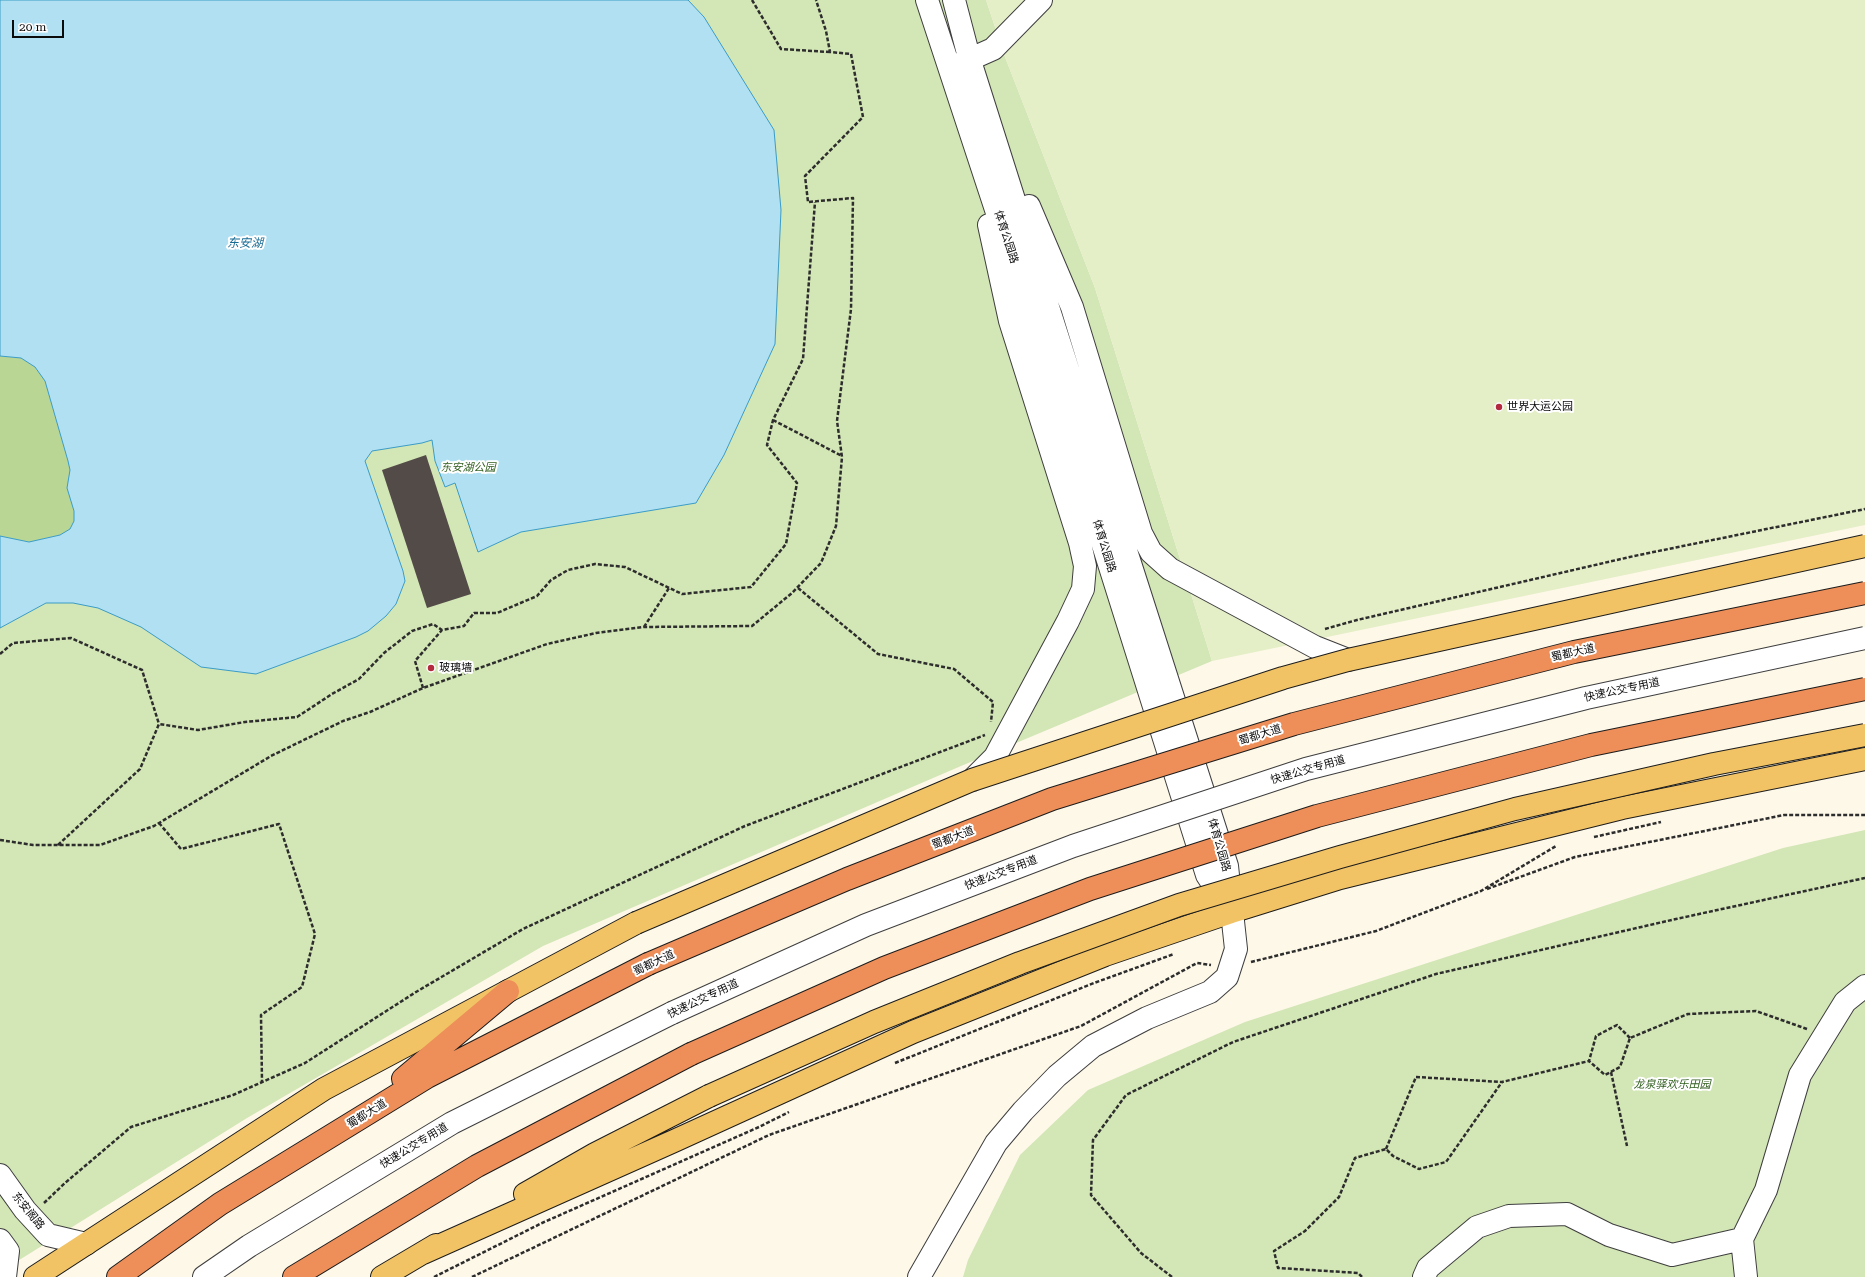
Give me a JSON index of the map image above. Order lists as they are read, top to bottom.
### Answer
{
  "streets": {
    "highway": ["蜀都大道"],
    "street": ["体育公园路", "快速公交专用道", "东安阁路"]
  },
  "water": ["东安湖"],
  "parks": ["东安湖公园", "龙泉驿欢乐田园"],
  "places": ["世界大运公园", "玻璃墙"],
  "scale_bar": "20 m"
}
